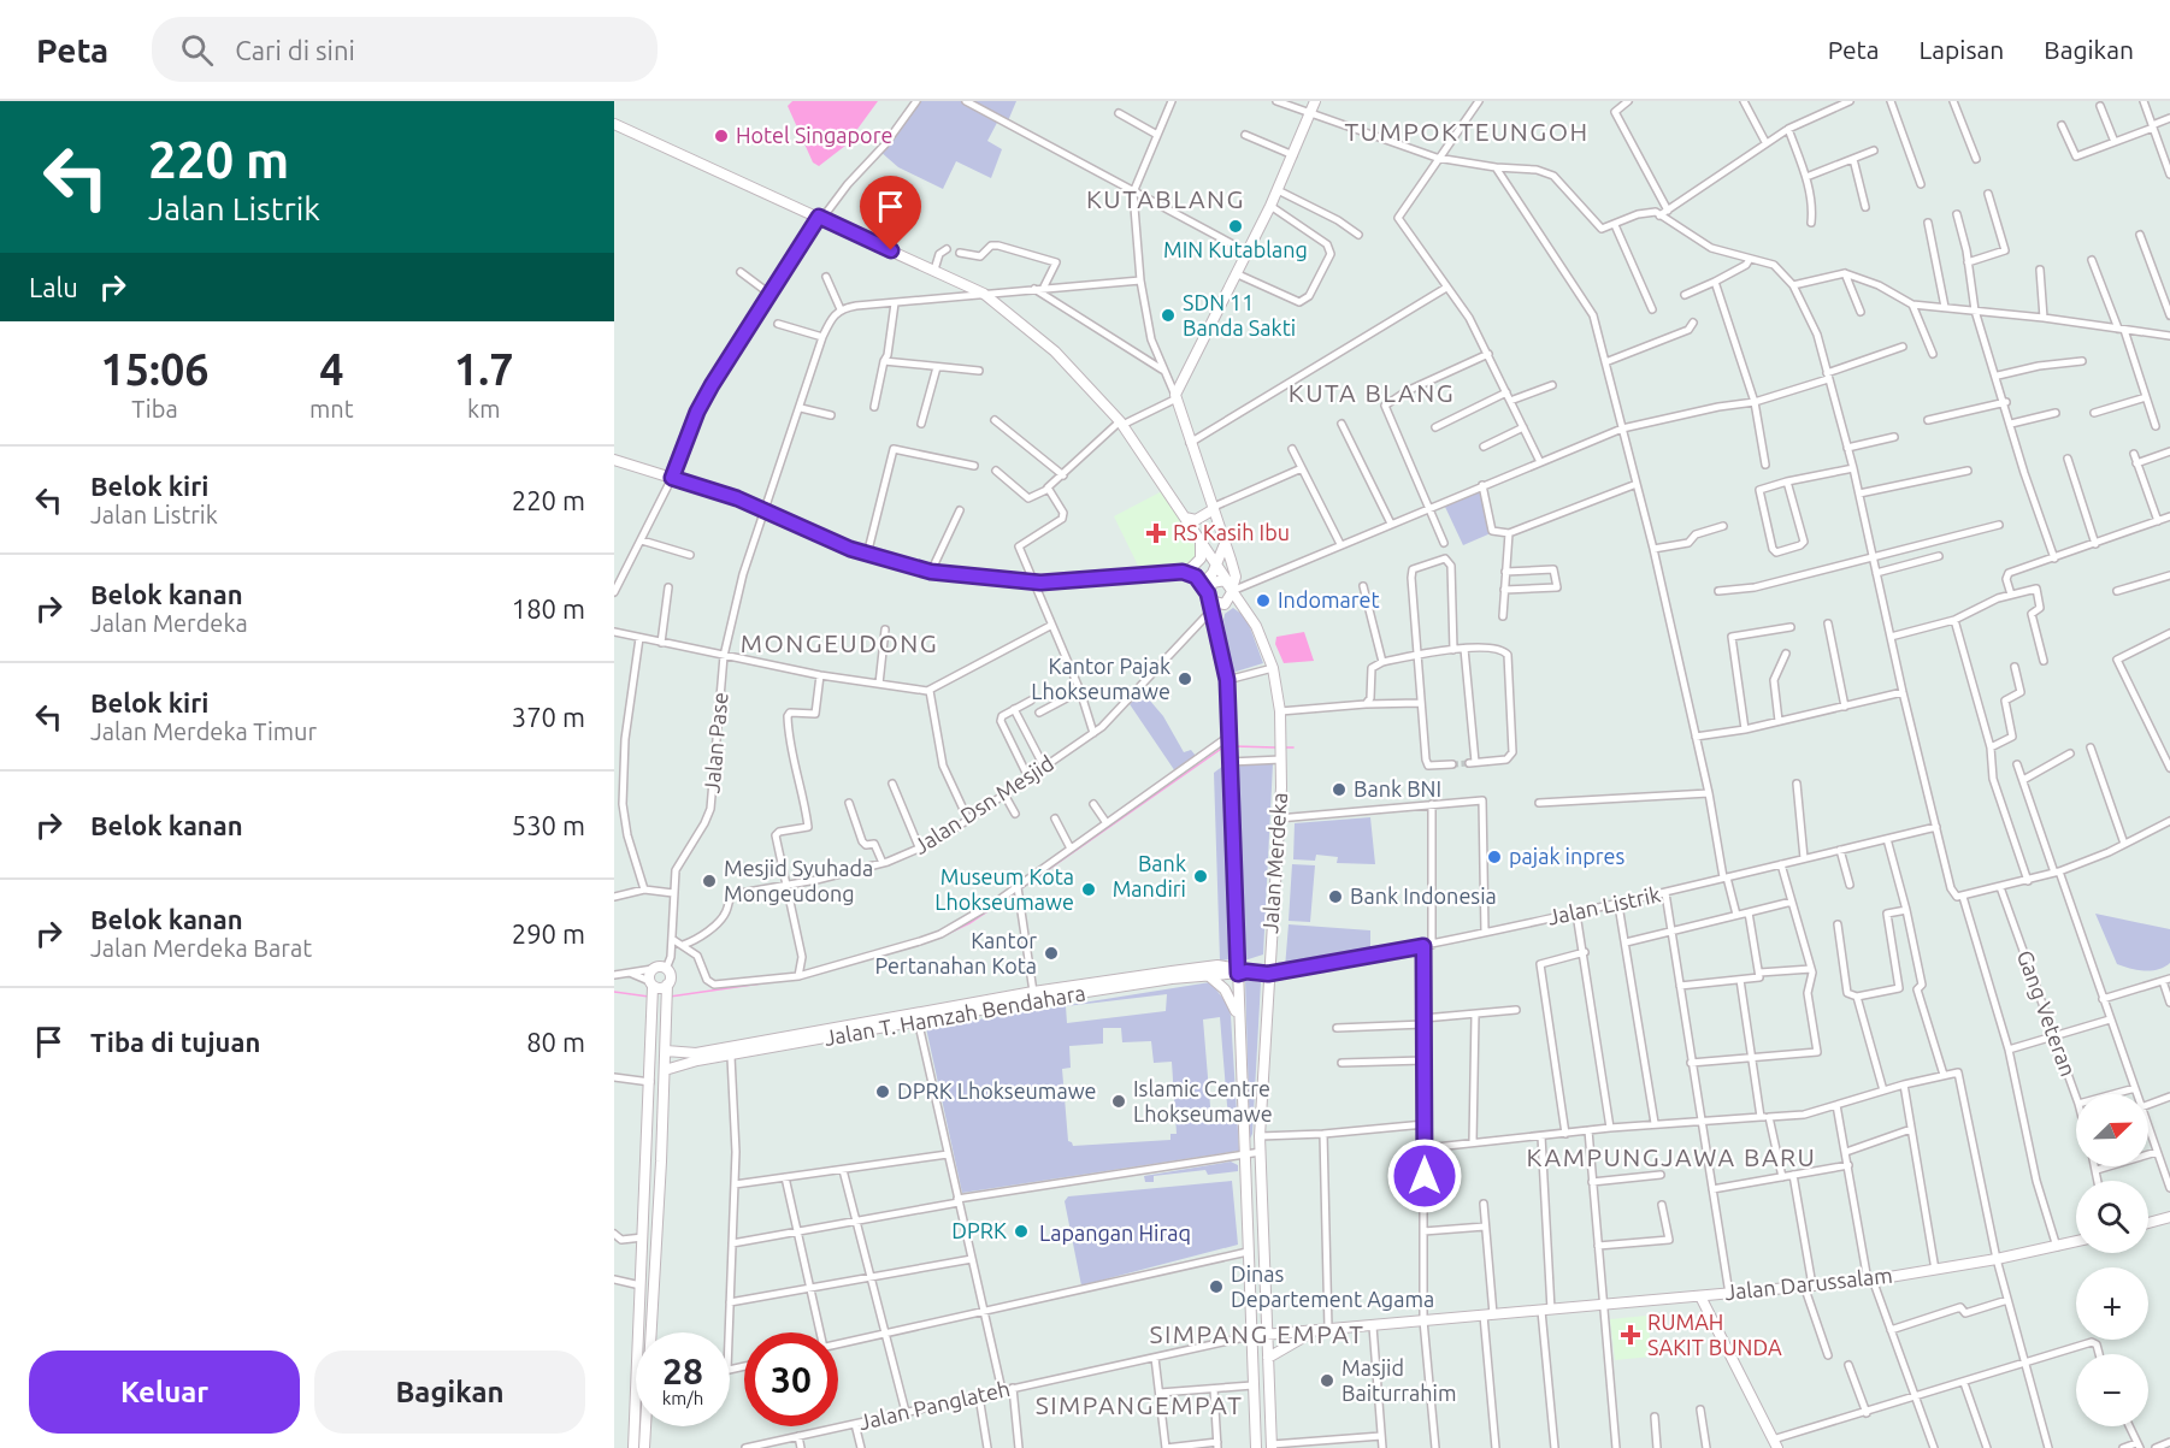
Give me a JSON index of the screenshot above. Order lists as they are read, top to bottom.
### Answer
{
  "streets": {
    "street": [
      "Jalan Pase",
      "Jalan Dsn Mesjid",
      "Jalan Merdeka",
      "Jalan Listrik",
      "Gang Veteran",
      "Jalan T. Hamzah Bendahara",
      "Jalan Darussalam",
      "Jalan Panglateh"
    ]
  },
  "crossings": [
    ["Jalan Dsn Mesjid", "Jalan Merdeka"],
    ["Jalan Merdeka", "Jalan Listrik"],
    ["Jalan Merdeka", "Jalan T. Hamzah Bendahara"],
    ["Jalan Merdeka", "Jalan Darussalam"],
    ["Jalan Merdeka", "Jalan Panglateh"],
    ["Jalan Listrik", "Jalan T. Hamzah Bendahara"],
    ["Jalan Darussalam", "Jalan Panglateh"]
  ],
  "districts": [
    "TUMPOKTEUNGOH",
    "KUTABLANG",
    "KUTA BLANG",
    "MONGEUDONG",
    "KAMPUNGJAWA BARU",
    "SIMPANG EMPAT",
    "SIMPANGEMPAT"
  ],
  "parks": ["Lapangan Hiraq"],
  "places": {
    "other": [
      "Hotel Singapore",
      "MIN Kutablang",
      "SDN 11 Banda Sakti",
      "Indomaret",
      "Kantor Pajak Lhokseumawe",
      "Bank BNI",
      "pajak inpres",
      "Bank Mandiri",
      "Mesjid Syuhada Mongeudong",
      "Museum Kota Lhokseumawe",
      "Bank Indonesia",
      "Kantor Pertanahan Kota",
      "DPRK Lhokseumawe",
      "Islamic Centre Lhokseumawe",
      "DPRK",
      "Dinas Departement Agama",
      "Masjid Baiturrahim"
    ],
    "health": ["RS Kasih Ibu", "RUMAH SAKIT BUNDA"]
  },
  "north": "top right",
  "page": {
    "header": "Peta",
    "search": "Cari di sini",
    "nav": ["Peta", "Lapisan", "Bagikan"],
    "turn": ["220 m", "Jalan Listrik"],
    "then": "Lalu",
    "eta": [
      "15:06",
      "Tiba",
      "4",
      "mnt",
      "1.7",
      "km"
    ],
    "list": [
      {
        "name": "Belok kiri",
        "note": "Jalan Listrik",
        "value": "220 m"
      },
      {
        "name": "Belok kanan",
        "note": "Jalan Merdeka",
        "value": "180 m"
      },
      {
        "name": "Belok kiri",
        "note": "Jalan Merdeka Timur",
        "value": "370 m"
      },
      {
        "name": "Belok kanan",
        "value": "530 m"
      },
      {
        "name": "Belok kanan",
        "note": "Jalan Merdeka Barat",
        "value": "290 m"
      },
      {
        "name": "Tiba di tujuan",
        "value": "80 m"
      }
    ],
    "map_buttons": ["+", "−"],
    "speed": "28 km/h",
    "limit": "30",
    "buttons": ["Keluar", "Bagikan"]
  }
}
